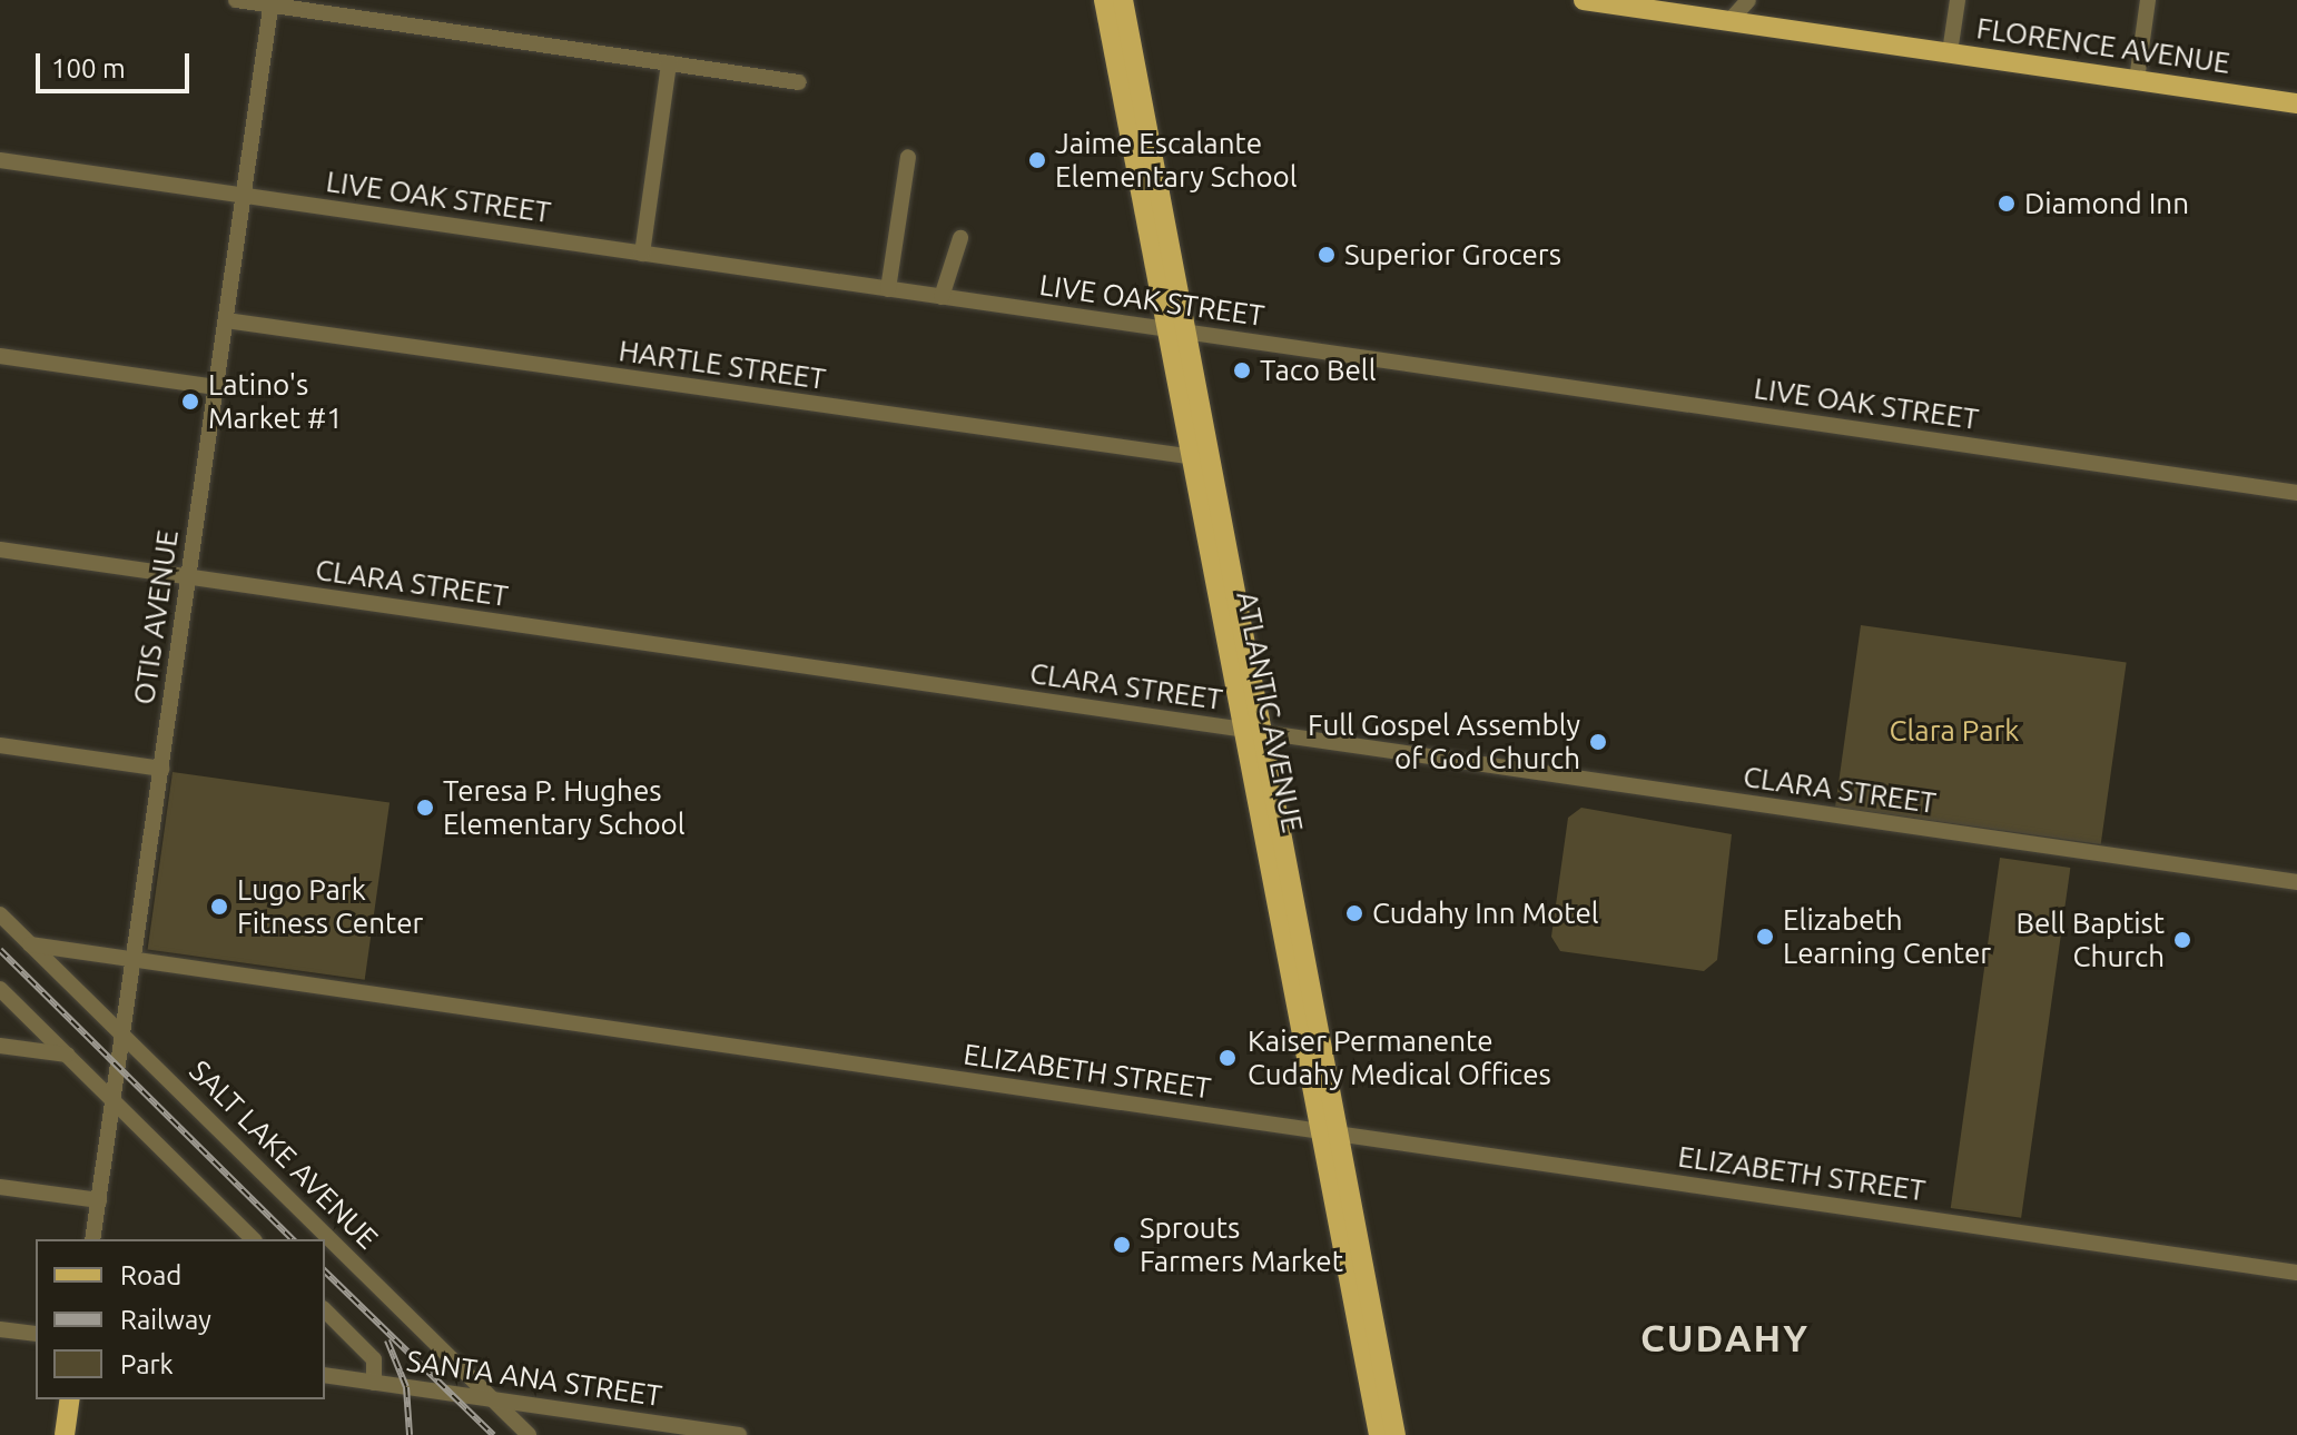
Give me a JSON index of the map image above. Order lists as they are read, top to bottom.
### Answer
{
  "streets": {
    "main road": ["FLORENCE AVENUE", "ATLANTIC AVENUE"],
    "street": [
      "LIVE OAK STREET",
      "HARTLE STREET",
      "CLARA STREET",
      "OTIS AVENUE",
      "ELIZABETH STREET",
      "SALT LAKE AVENUE",
      "SANTA ANA STREET"
    ]
  },
  "crossings": [
    ["LIVE OAK STREET", "OTIS AVENUE"],
    ["LIVE OAK STREET", "ATLANTIC AVENUE"],
    ["HARTLE STREET", "OTIS AVENUE"],
    ["HARTLE STREET", "ATLANTIC AVENUE"],
    ["CLARA STREET", "OTIS AVENUE"],
    ["CLARA STREET", "ATLANTIC AVENUE"],
    ["OTIS AVENUE", "ELIZABETH STREET"],
    ["OTIS AVENUE", "SALT LAKE AVENUE"],
    ["ATLANTIC AVENUE", "ELIZABETH STREET"],
    ["ELIZABETH STREET", "SALT LAKE AVENUE"],
    ["SALT LAKE AVENUE", "SANTA ANA STREET"]
  ],
  "districts": ["CUDAHY"],
  "parks": ["Clara Park"],
  "places": [
    "Jaime Escalante Elementary School",
    "Diamond Inn",
    "Superior Grocers",
    "Taco Bell",
    "Latino's Market #1",
    "Full Gospel Assembly of God Church",
    "Teresa P. Hughes Elementary School",
    "Lugo Park Fitness Center",
    "Cudahy Inn Motel",
    "Elizabeth Learning Center",
    "Bell Baptist Church",
    "Kaiser Permanente Cudahy Medical Offices",
    "Sprouts Farmers Market"
  ],
  "legend": ["Road", "Railway", "Park"],
  "scale_bar": "100 m"
}
